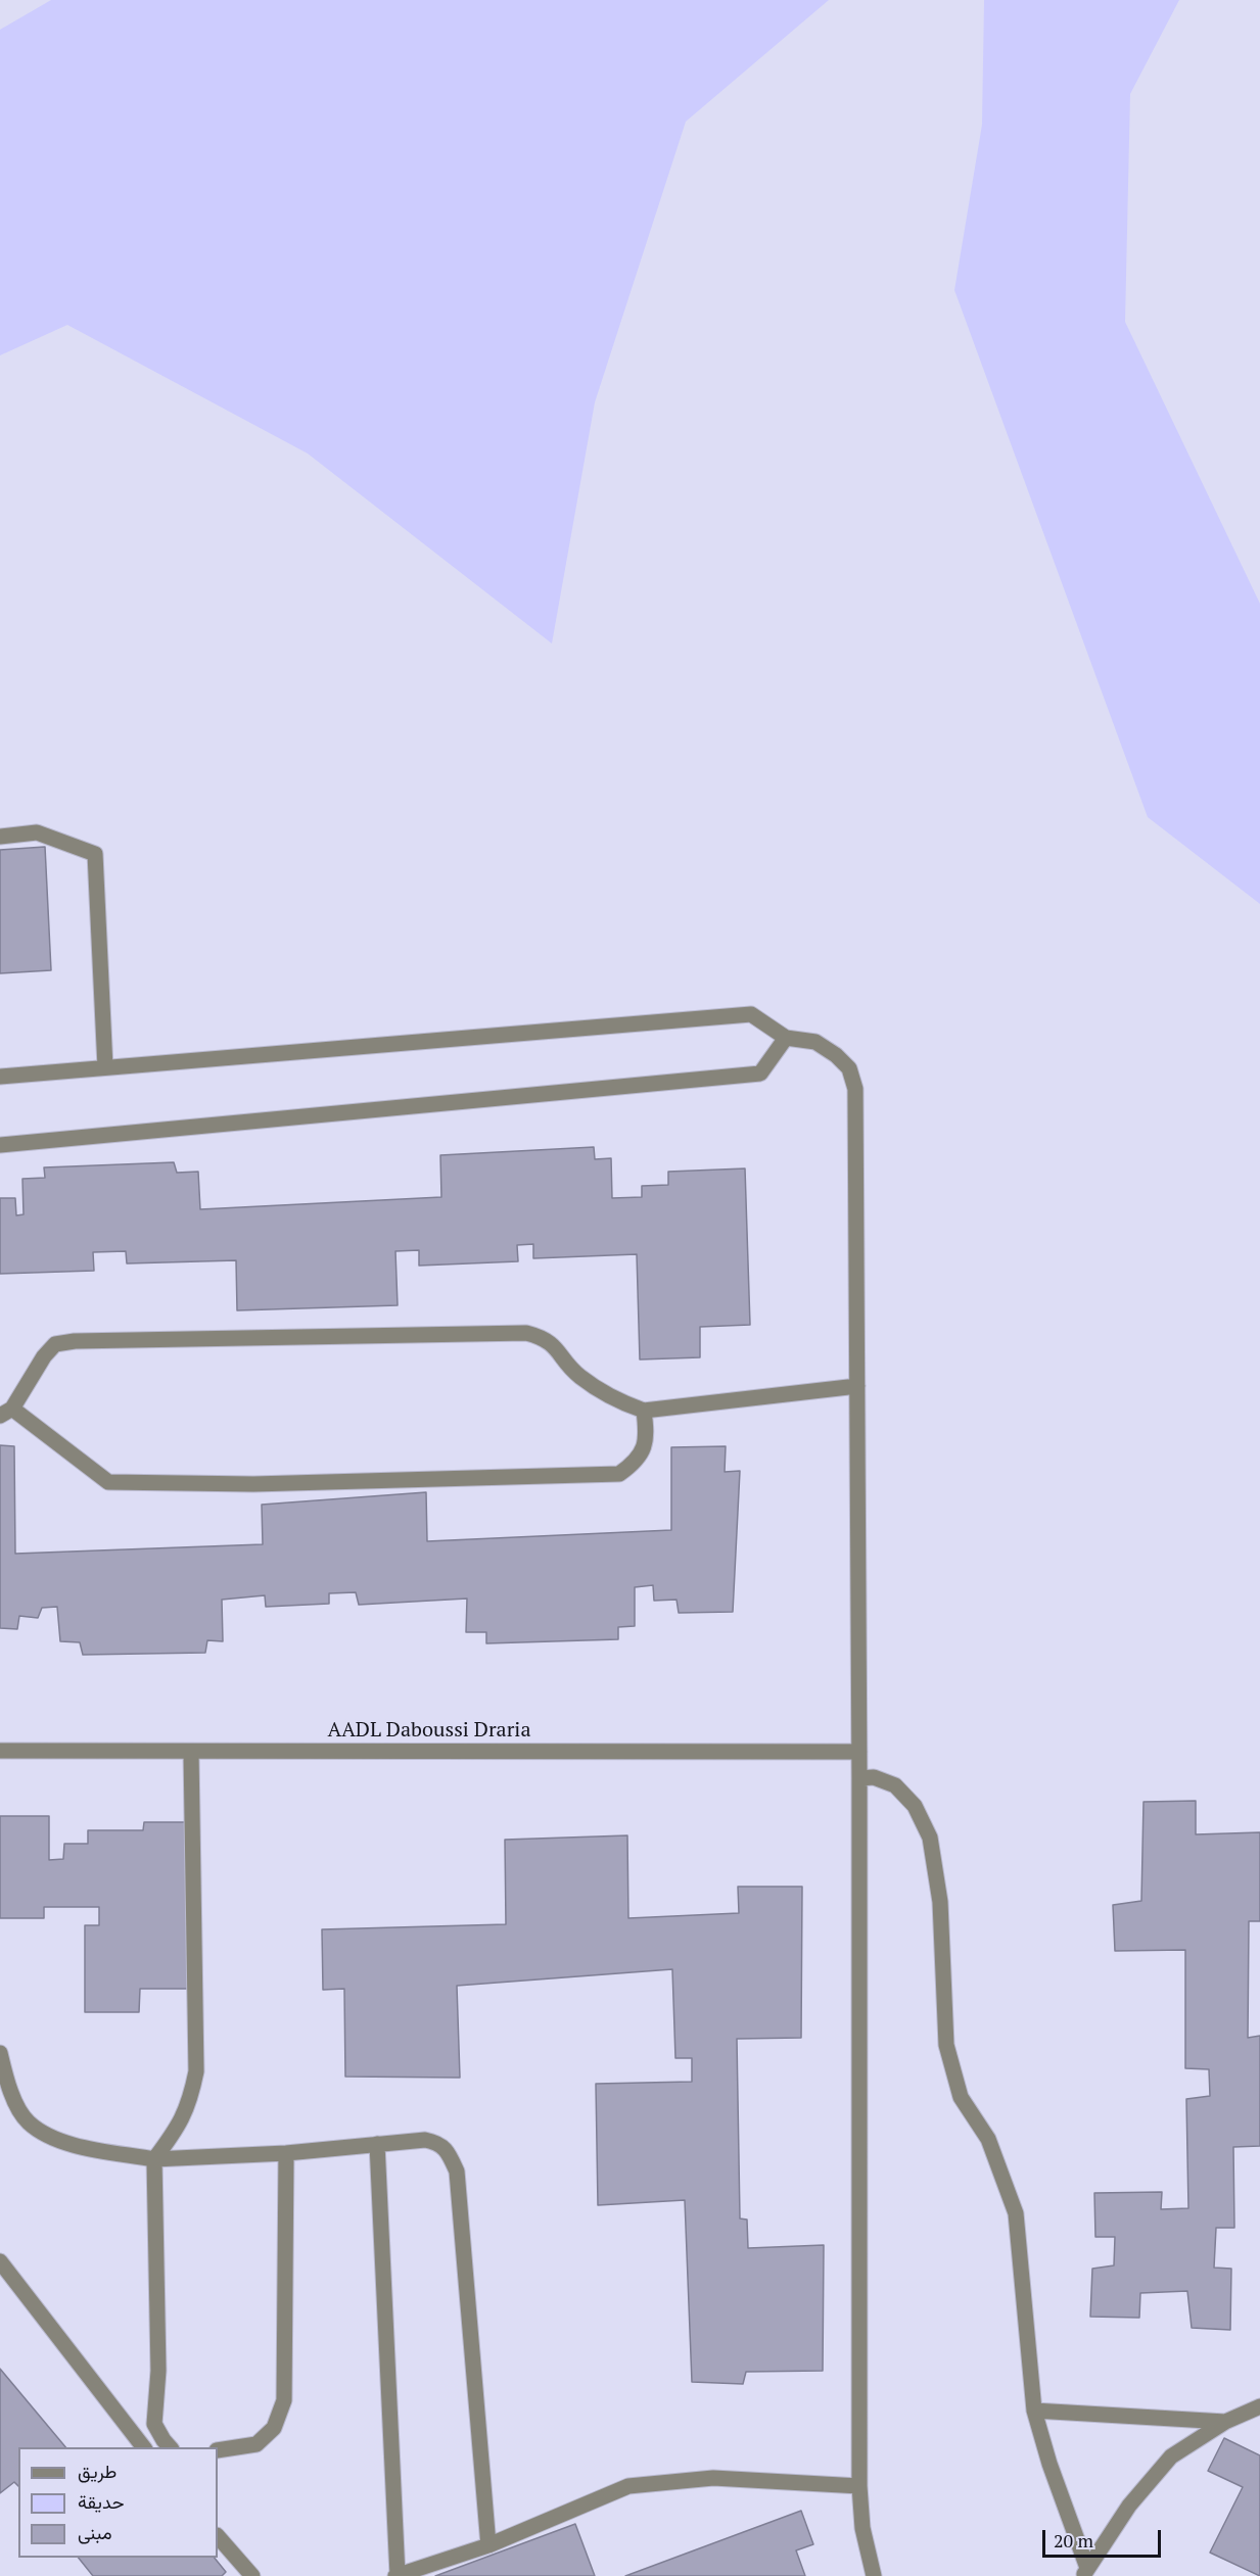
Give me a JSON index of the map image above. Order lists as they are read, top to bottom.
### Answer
{
  "streets": {
    "street": ["AADL Daboussi Draria"]
  },
  "legend": ["طريق", "حديقة", "مبنى"],
  "scale_bar": "20 m"
}
